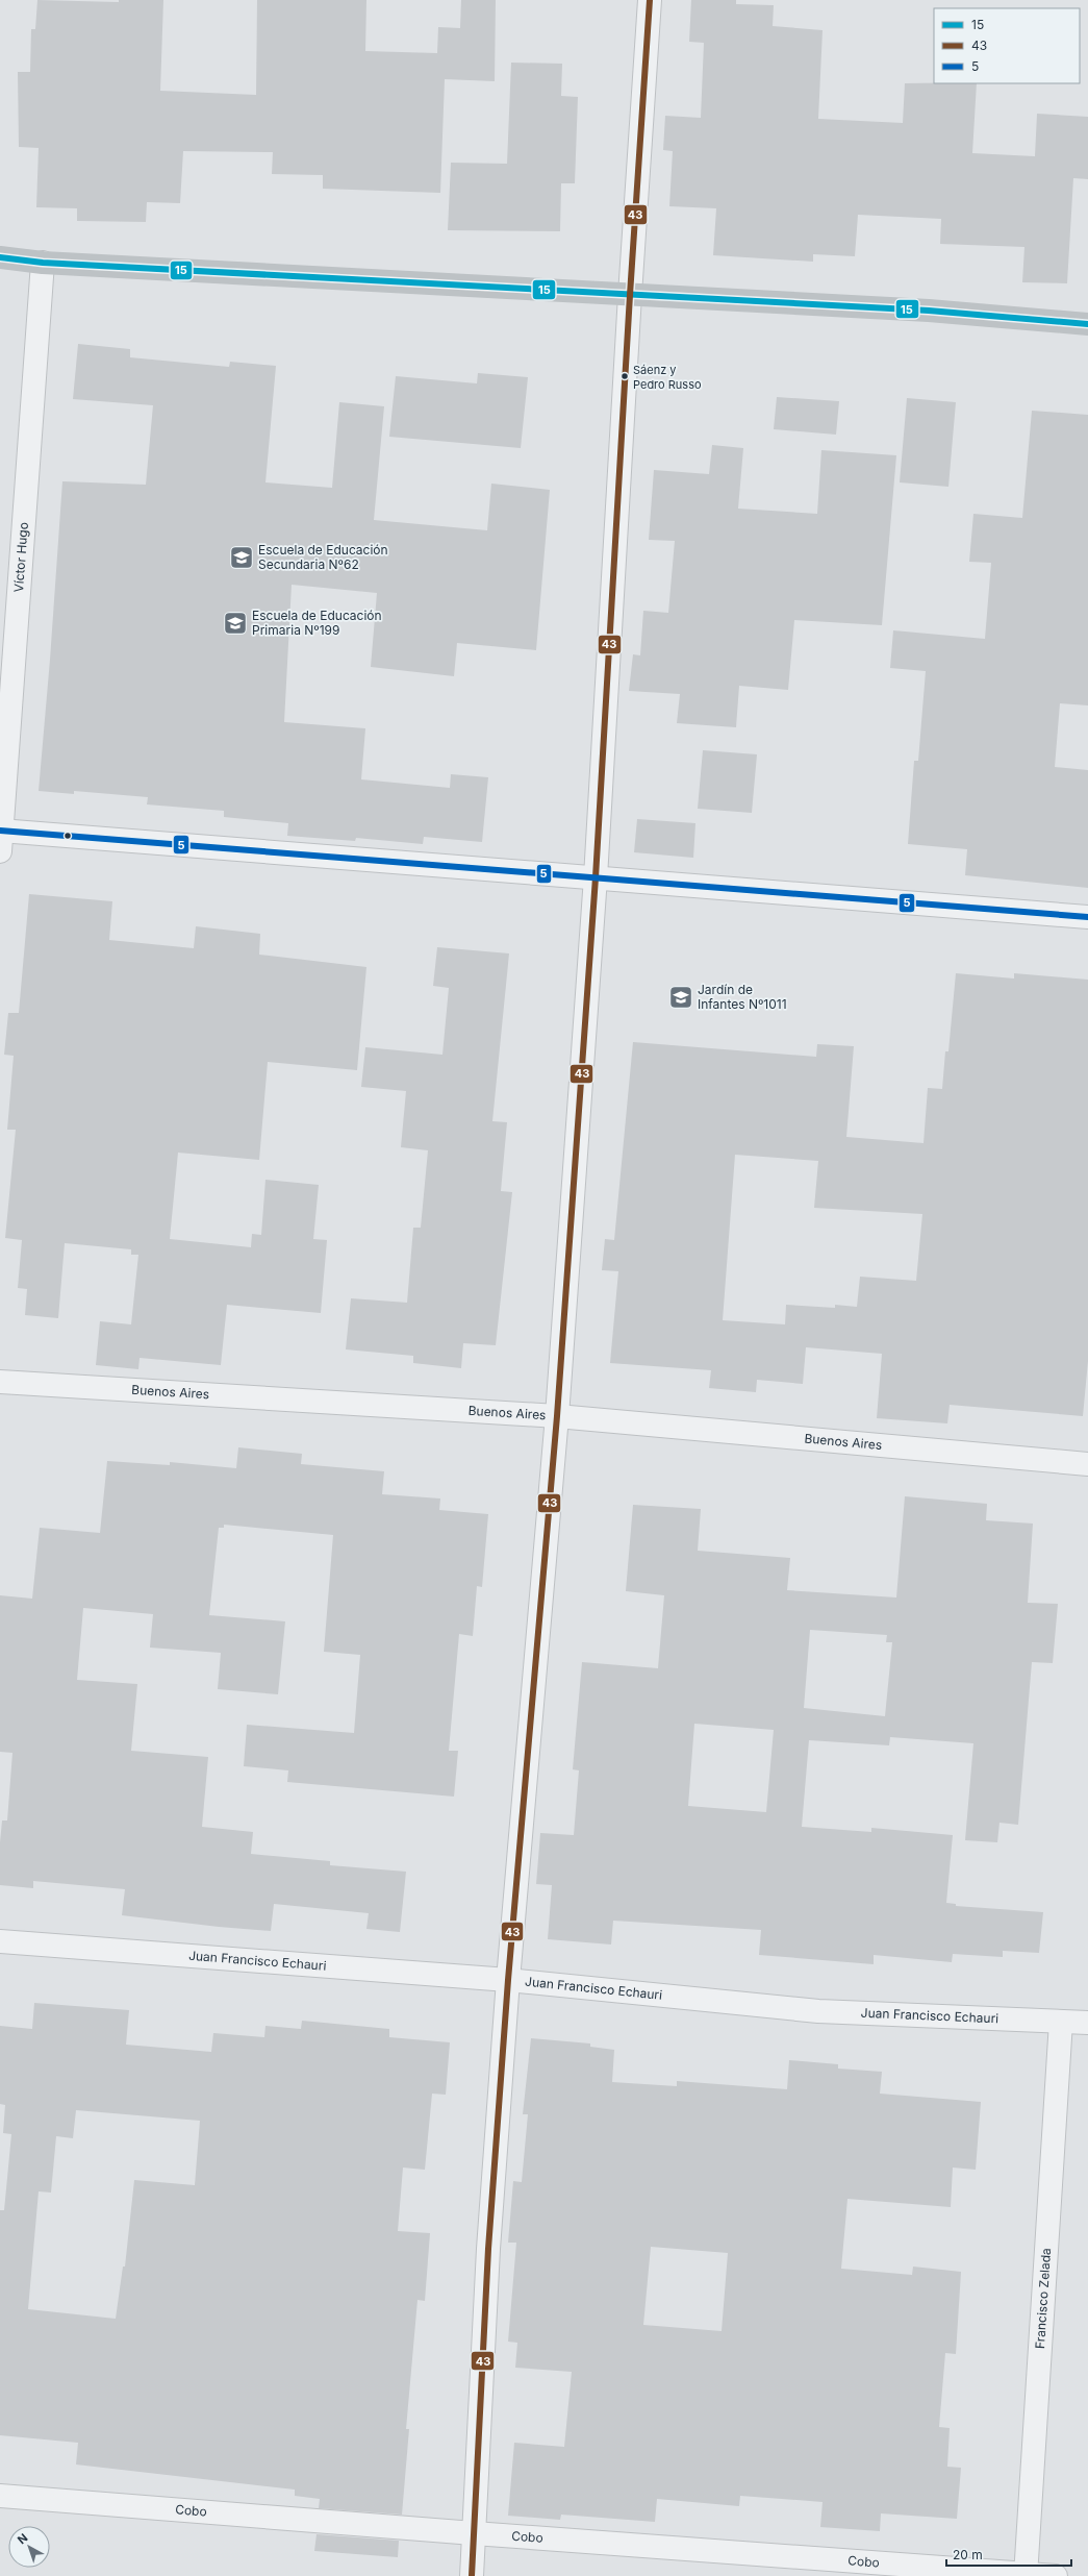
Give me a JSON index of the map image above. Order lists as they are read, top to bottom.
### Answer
{
  "streets": {
    "street": [
      "Víctor Hugo",
      "Buenos Aires",
      "Juan Francisco Echauri",
      "Francisco Zelada",
      "Cobo"
    ]
  },
  "crossings": [
    ["Juan Francisco Echauri", "Francisco Zelada"],
    ["Francisco Zelada", "Cobo"]
  ],
  "places": {
    "other": ["Sáenz y Pedro Russo"],
    "school or university": ["Escuela de Educación Secundaria Nº62", "Escuela de Educación Primaria Nº199", "Jardín de Infantes Nº1011"]
  },
  "lines": ["transit line 43", "transit line 15", "transit line 5"],
  "legend": ["15", "43", "5"],
  "scale_bar": "20 m",
  "north": "top left"
}
